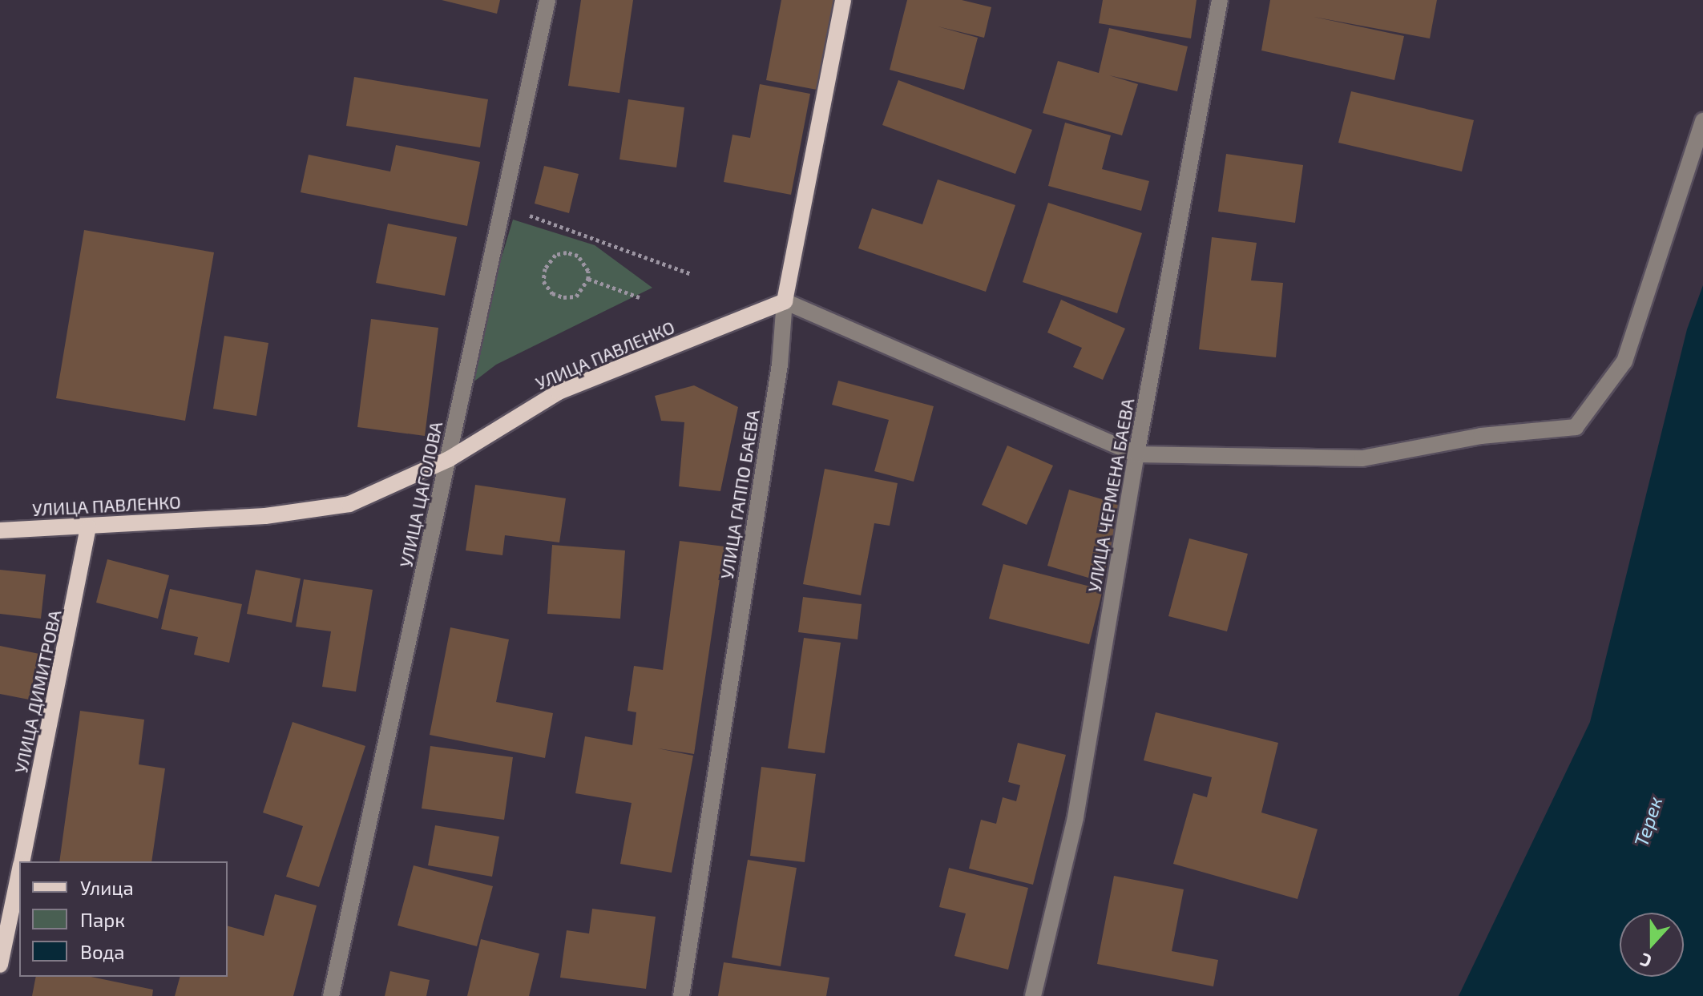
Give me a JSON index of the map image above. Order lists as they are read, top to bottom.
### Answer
{
  "streets": {
    "main road": ["УЛИЦА ПАВЛЕНКО", "УЛИЦА ГАППО БАЕВА", "УЛИЦА ДИМИТРОВА"],
    "street": ["УЛИЦА ЦАГОЛОВА", "УЛИЦА ЧЕРМЕНА БАЕВА"]
  },
  "crossings": [
    ["УЛИЦА ПАВЛЕНКО", "УЛИЦА ЦАГОЛОВА"],
    ["УЛИЦА ПАВЛЕНКО", "УЛИЦА ГАППО БАЕВА"],
    ["УЛИЦА ПАВЛЕНКО", "УЛИЦА ДИМИТРОВА"]
  ],
  "water": ["Терек"],
  "legend": ["Улица", "Парк", "Вода"],
  "north": "bottom"
}
